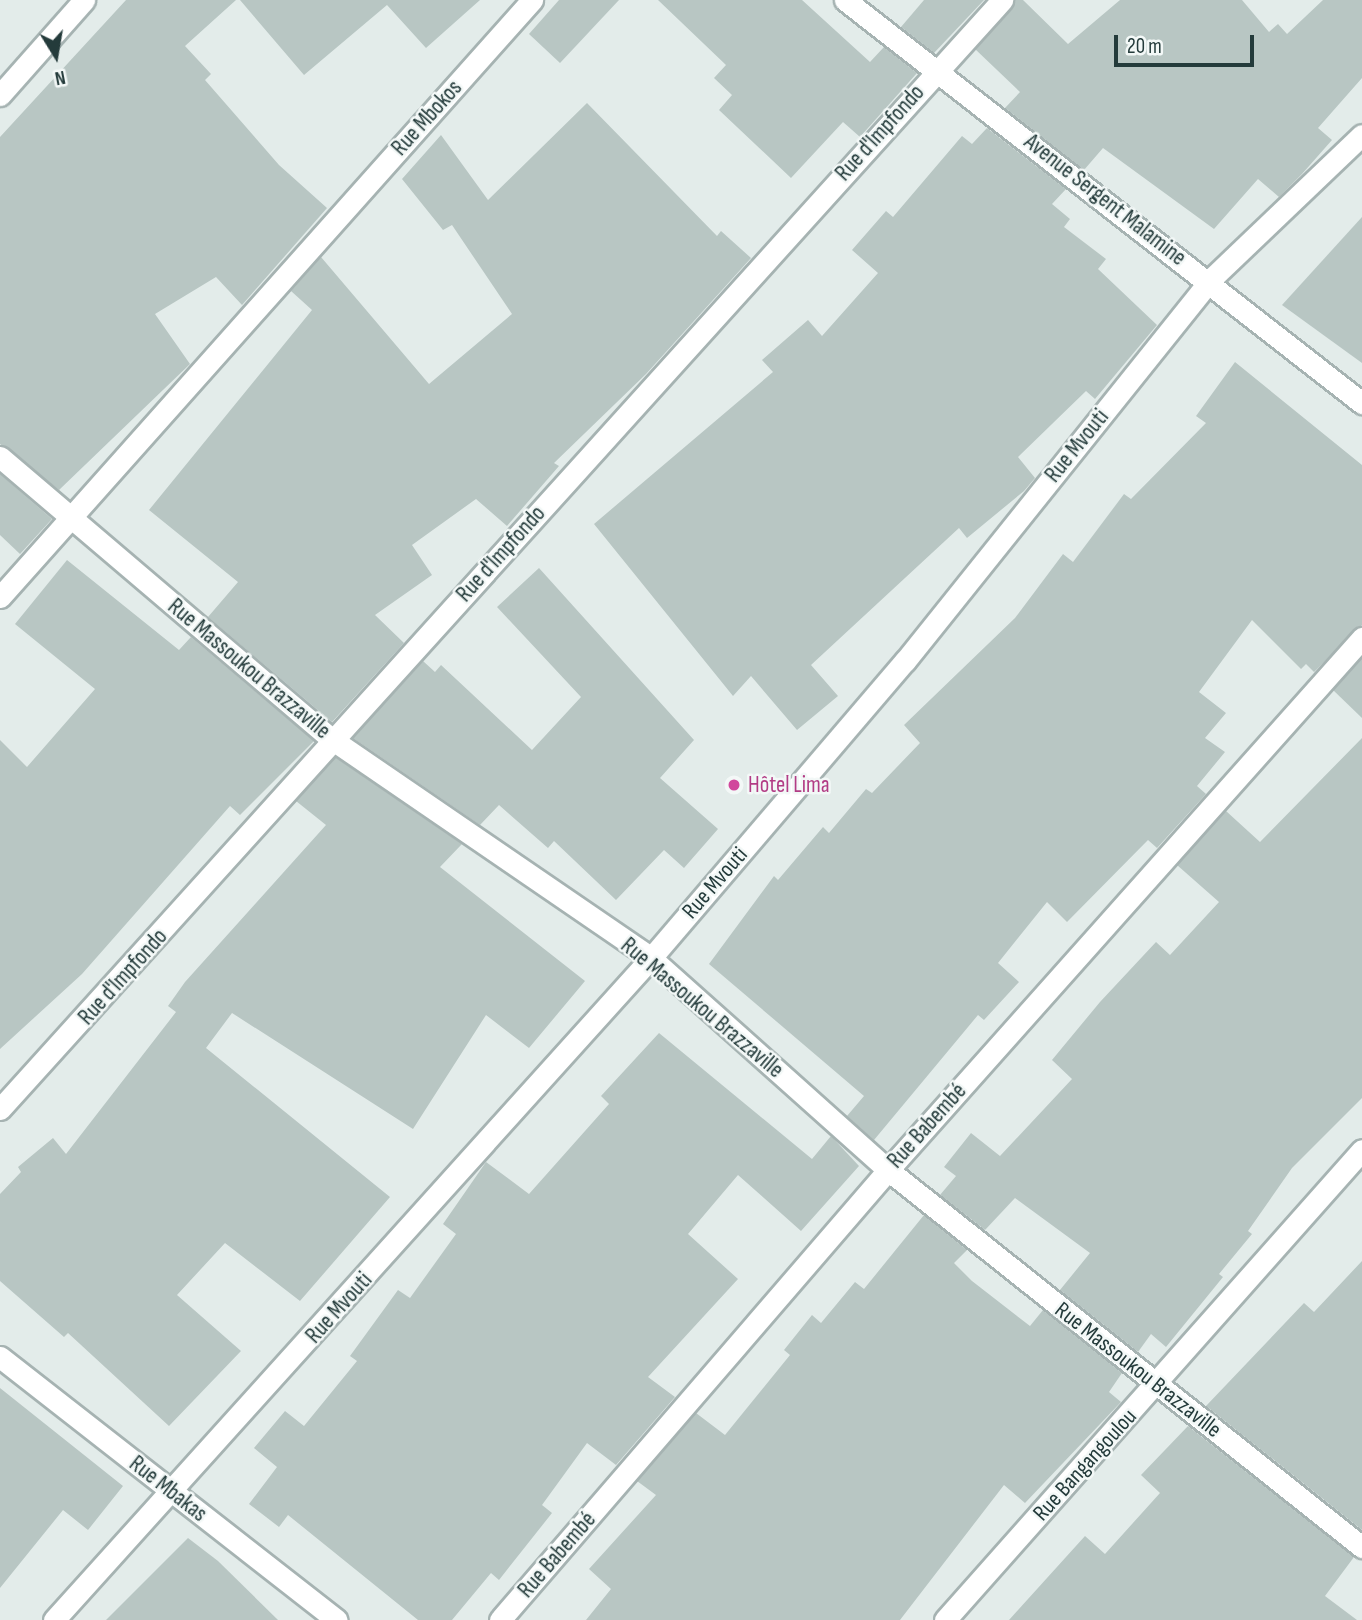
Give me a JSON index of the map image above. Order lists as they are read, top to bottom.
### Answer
{
  "streets": {
    "street": [
      "Rue Mbokos",
      "Rue d'Impfondo",
      "Avenue Sergent Malamine",
      "Rue Mvouti",
      "Rue Massoukou Brazzaville",
      "Rue Babembé",
      "Rue Bangangoulou",
      "Rue Mbakas"
    ]
  },
  "crossings": [
    ["Rue Mbokos", "Rue Massoukou Brazzaville"],
    ["Rue d'Impfondo", "Avenue Sergent Malamine"],
    ["Rue d'Impfondo", "Rue Massoukou Brazzaville"],
    ["Avenue Sergent Malamine", "Rue Mvouti"],
    ["Rue Mvouti", "Rue Massoukou Brazzaville"],
    ["Rue Mvouti", "Rue Mbakas"],
    ["Rue Massoukou Brazzaville", "Rue Babembé"],
    ["Rue Massoukou Brazzaville", "Rue Bangangoulou"]
  ],
  "places": ["Hôtel Lima"],
  "scale_bar": "20 m",
  "north": "bottom"
}
